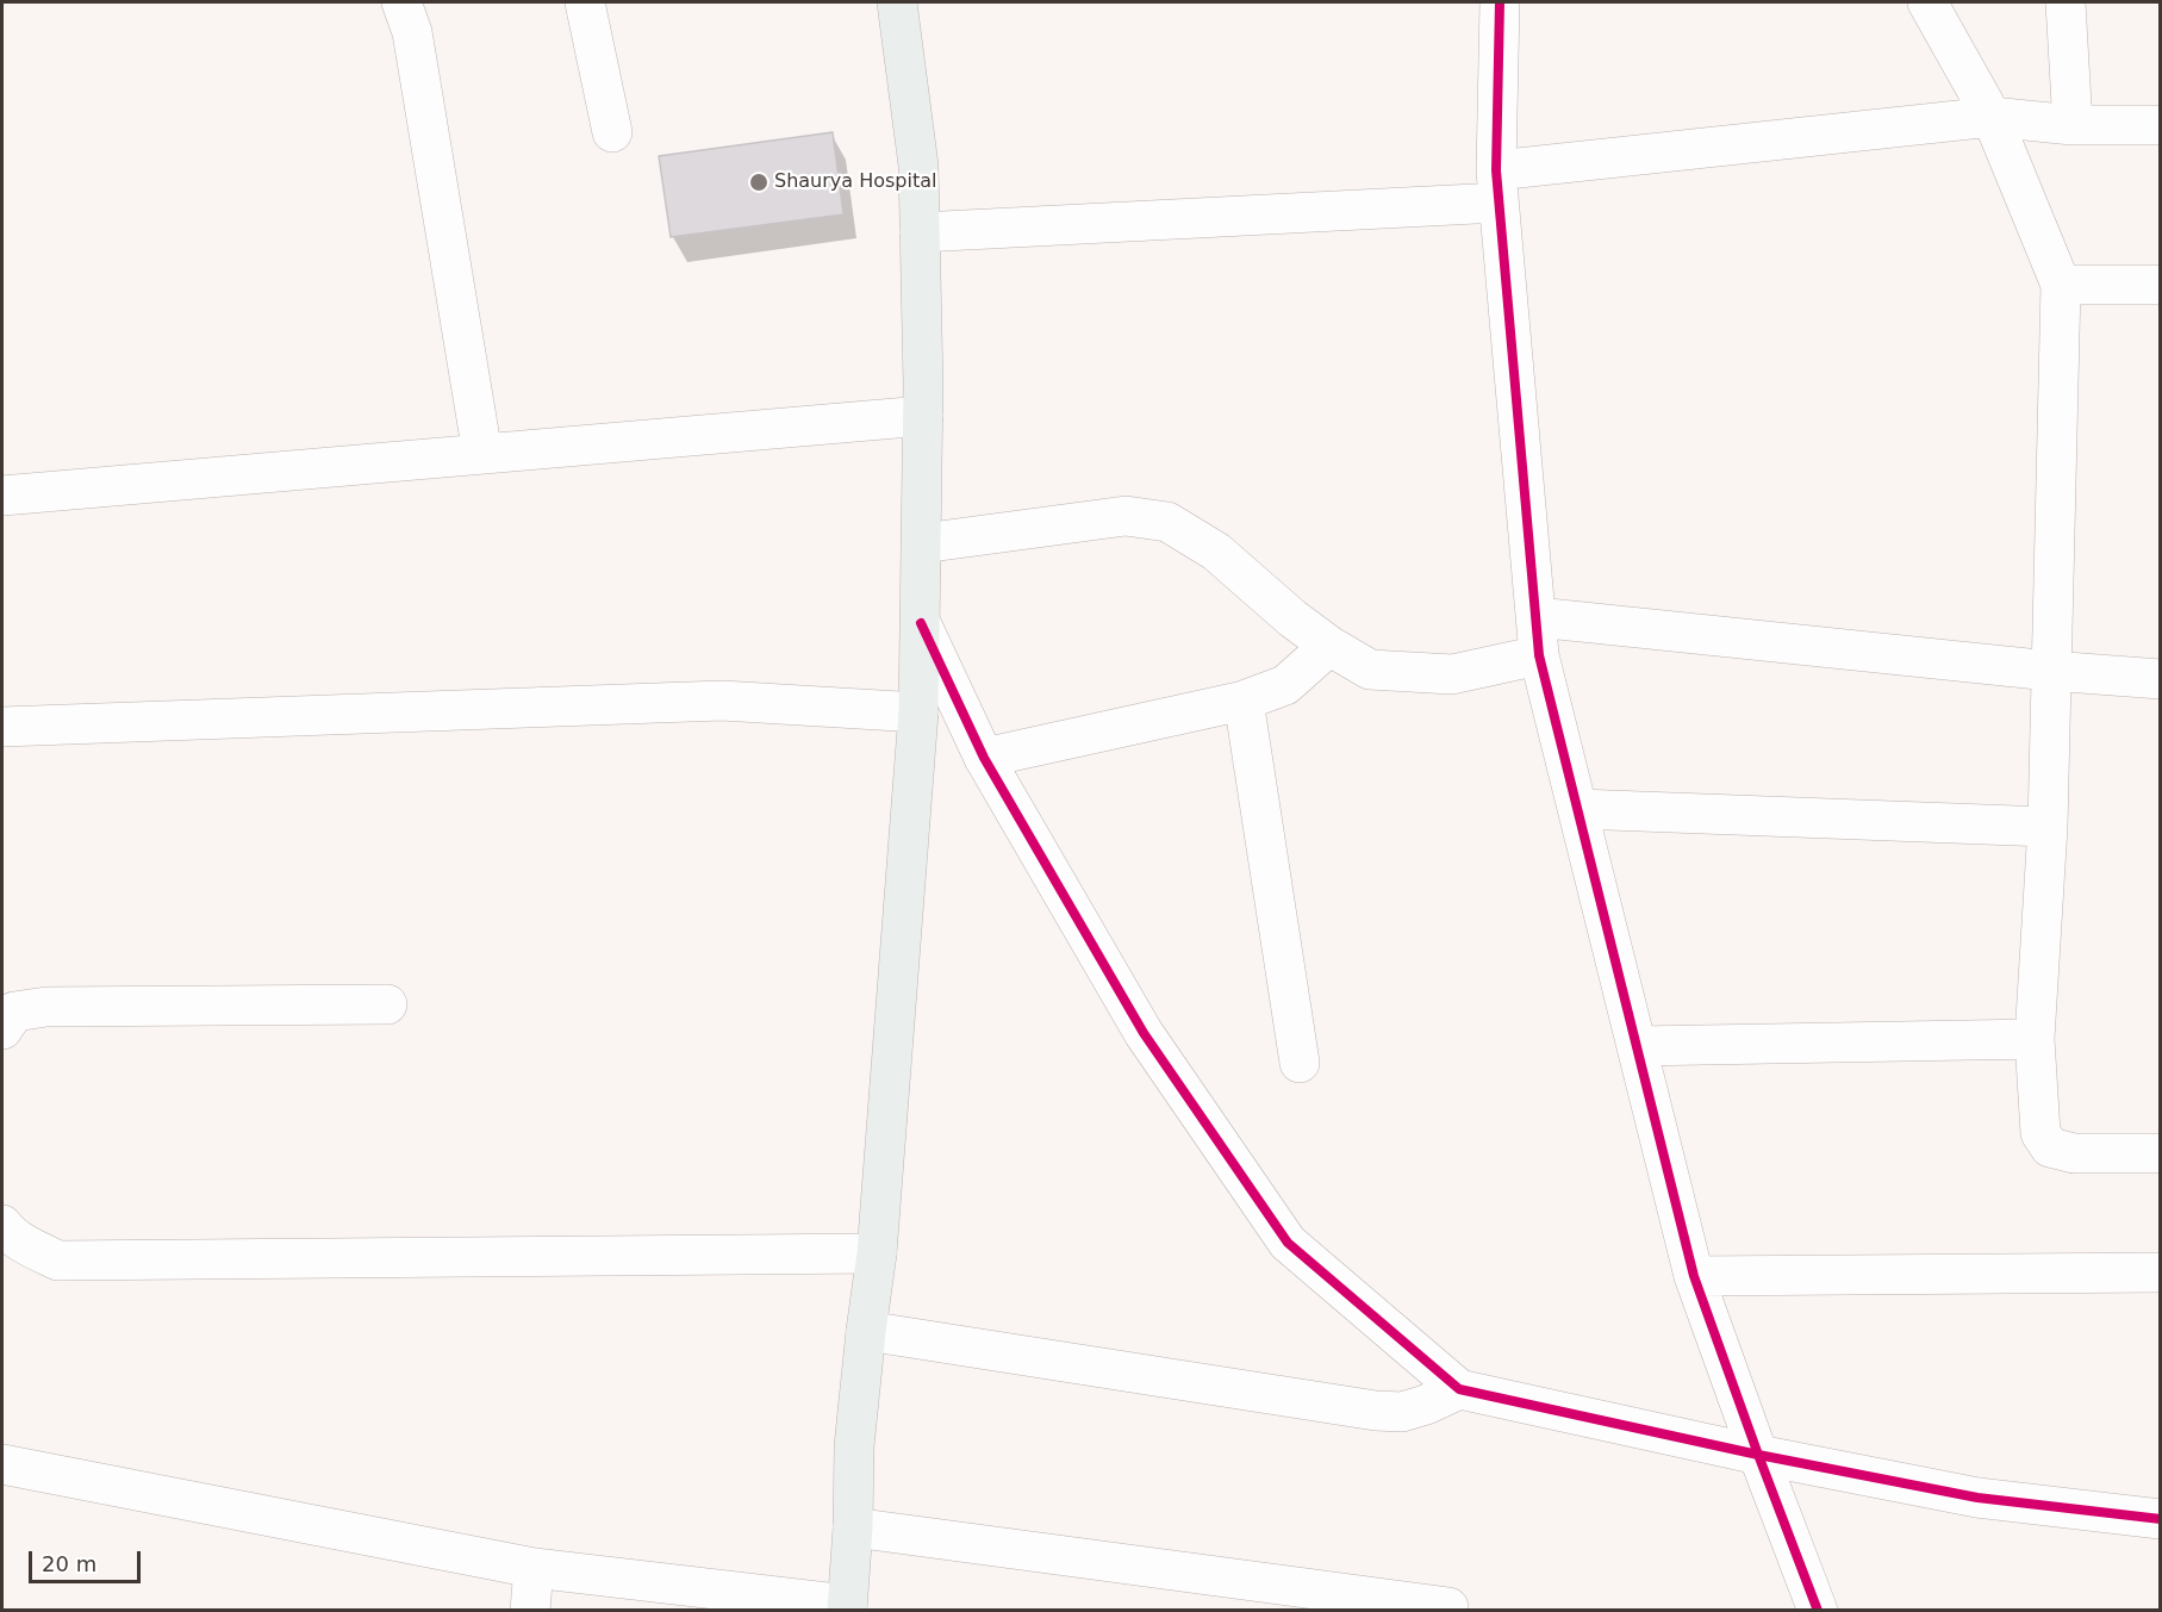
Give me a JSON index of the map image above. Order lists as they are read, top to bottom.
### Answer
{
  "places": ["Shaurya Hospital"],
  "scale_bar": "20 m"
}
